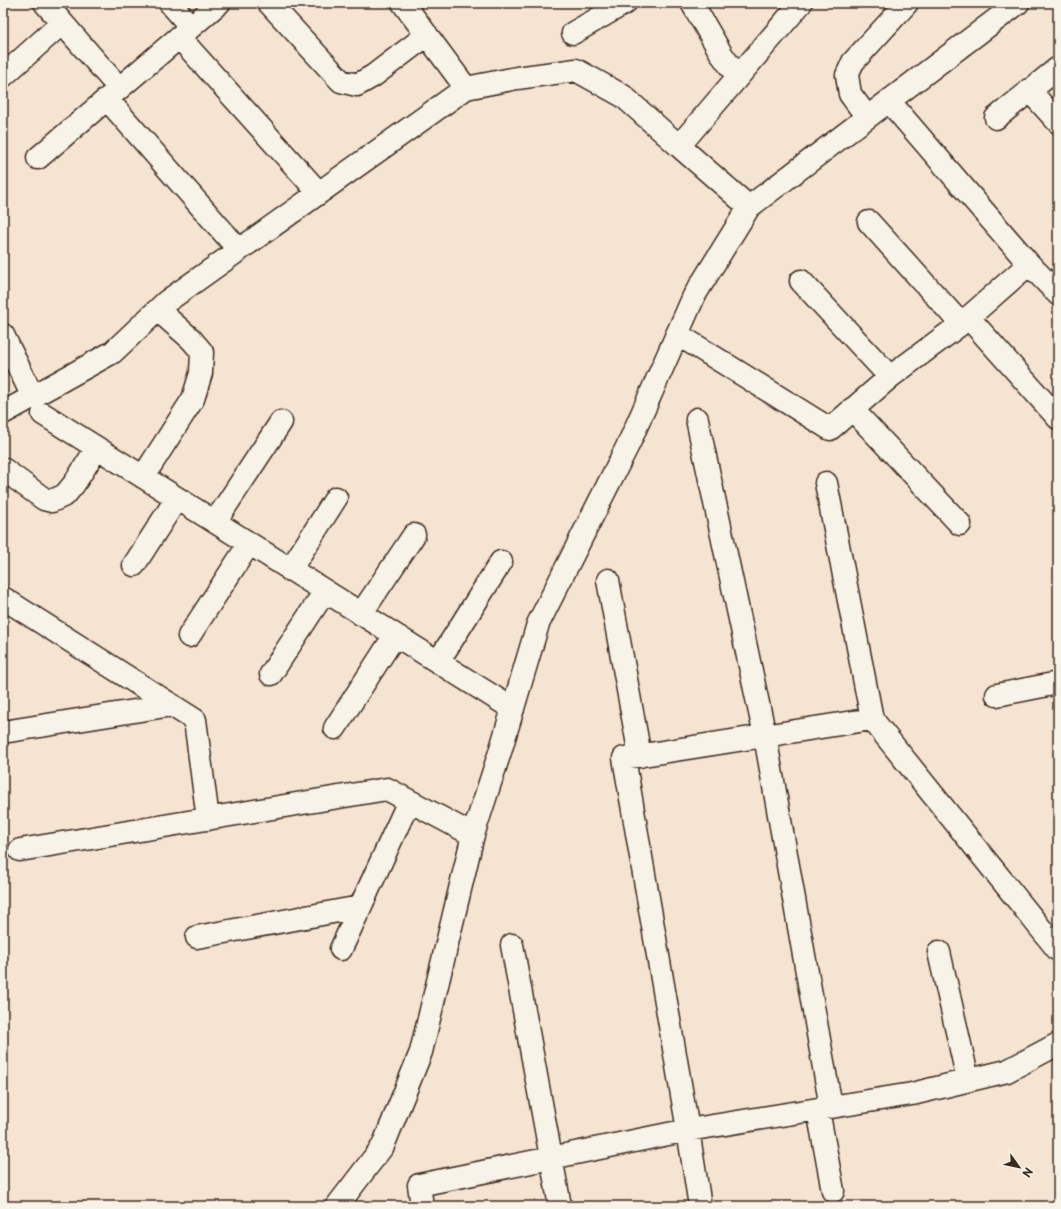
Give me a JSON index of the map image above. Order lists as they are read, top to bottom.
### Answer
{
  "north": "bottom right"
}
